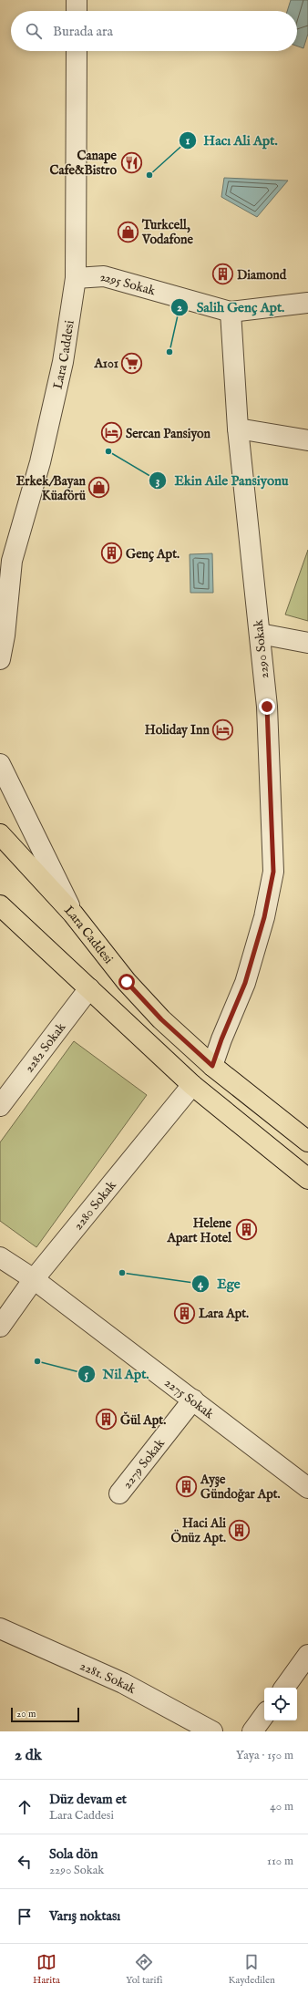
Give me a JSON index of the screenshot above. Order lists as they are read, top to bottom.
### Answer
{
  "streets": {
    "main road": ["Lara Caddesi"],
    "street": [
      "2295 Sokak",
      "2290 Sokak",
      "2282 Sokak",
      "2280 Sokak",
      "2275 Sokak",
      "2279 Sokak",
      "2281. Sokak"
    ]
  },
  "crossings": [
    ["2295 Sokak", "Lara Caddesi"],
    ["2295 Sokak", "2290 Sokak"],
    ["Lara Caddesi", "2290 Sokak"],
    ["2280 Sokak", "2275 Sokak"],
    ["2275 Sokak", "2279 Sokak"]
  ],
  "places": {
    "restaurant": ["Canape Cafe&Bistro"],
    "other": [
      "Hacı Ali Apt.",
      "Salih Genç Apt.",
      "Ekin Aile Pansiyonu",
      "Ege",
      "Nil Apt."
    ],
    "shop": ["Turkcell, Vodafone", "Erkek/Bayan Küaförü"],
    "building": [
      "Diamond",
      "Genç Apt.",
      "Helene Apart Hotel",
      "Lara Apt.",
      "Ğül Apt.",
      "Ayşe Gündoğar Apt.",
      "Haci Ali Önüz Apt."
    ],
    "supermarket": ["A101"],
    "hotel": ["Sercan Pansiyon", "Holiday Inn"]
  },
  "scale_bar": "20 m",
  "page": {
    "search": "Burada ara",
    "scale": "20 m",
    "heading": ["2 dk", "Yaya · 150 m"],
    "list": [
      ["Düz devam et", "Lara Caddesi", "40 m"],
      ["Sola dön", "2290 Sokak", "110 m"],
      "Varış noktası"
    ],
    "nav": ["Harita", "Yol tarifi", "Kaydedilen"]
  }
}
